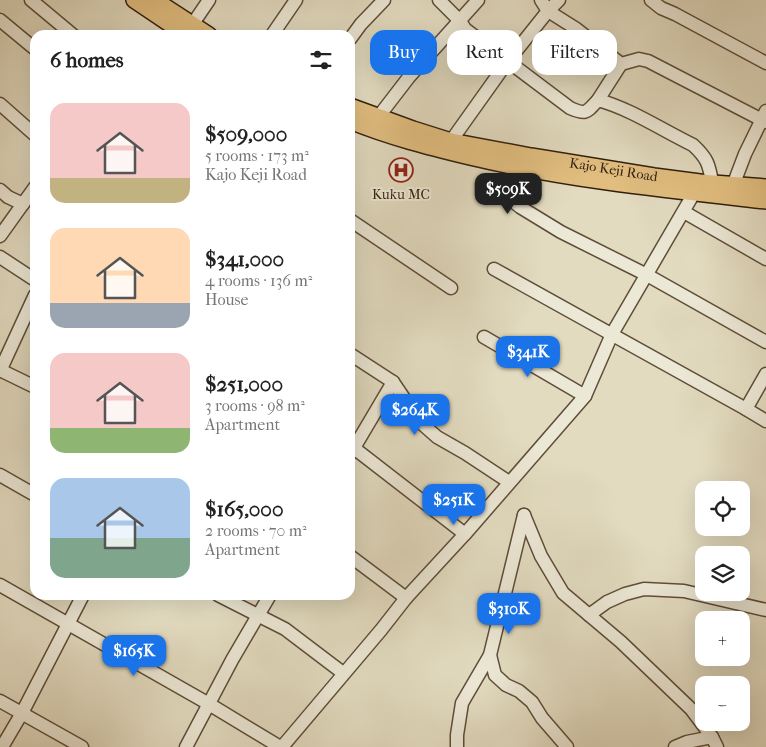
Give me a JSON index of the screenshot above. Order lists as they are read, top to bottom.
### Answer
{
  "streets": {
    "main road": ["Kajo Keji Road"]
  },
  "places": {
    "hospital": ["Kuku MC"]
  },
  "page": {
    "chip": ["Buy", "Rent", "Filters"],
    "heading": "6 homes",
    "list": [
      {
        "name": "$509,000",
        "note": "5 rooms · 173 m² · Kajo Keji Road"
      },
      {
        "name": "$341,000",
        "note": "4 rooms · 136 m² · House"
      },
      {
        "name": "$251,000",
        "note": "3 rooms · 98 m² · Apartment"
      },
      {
        "name": "$165,000",
        "note": "2 rooms · 70 m² · Apartment"
      }
    ],
    "price": [
      "$509K",
      "$341K",
      "$264K",
      "$251K",
      "$310K",
      "$165K"
    ],
    "map_buttons": ["+", "−"]
  }
}
